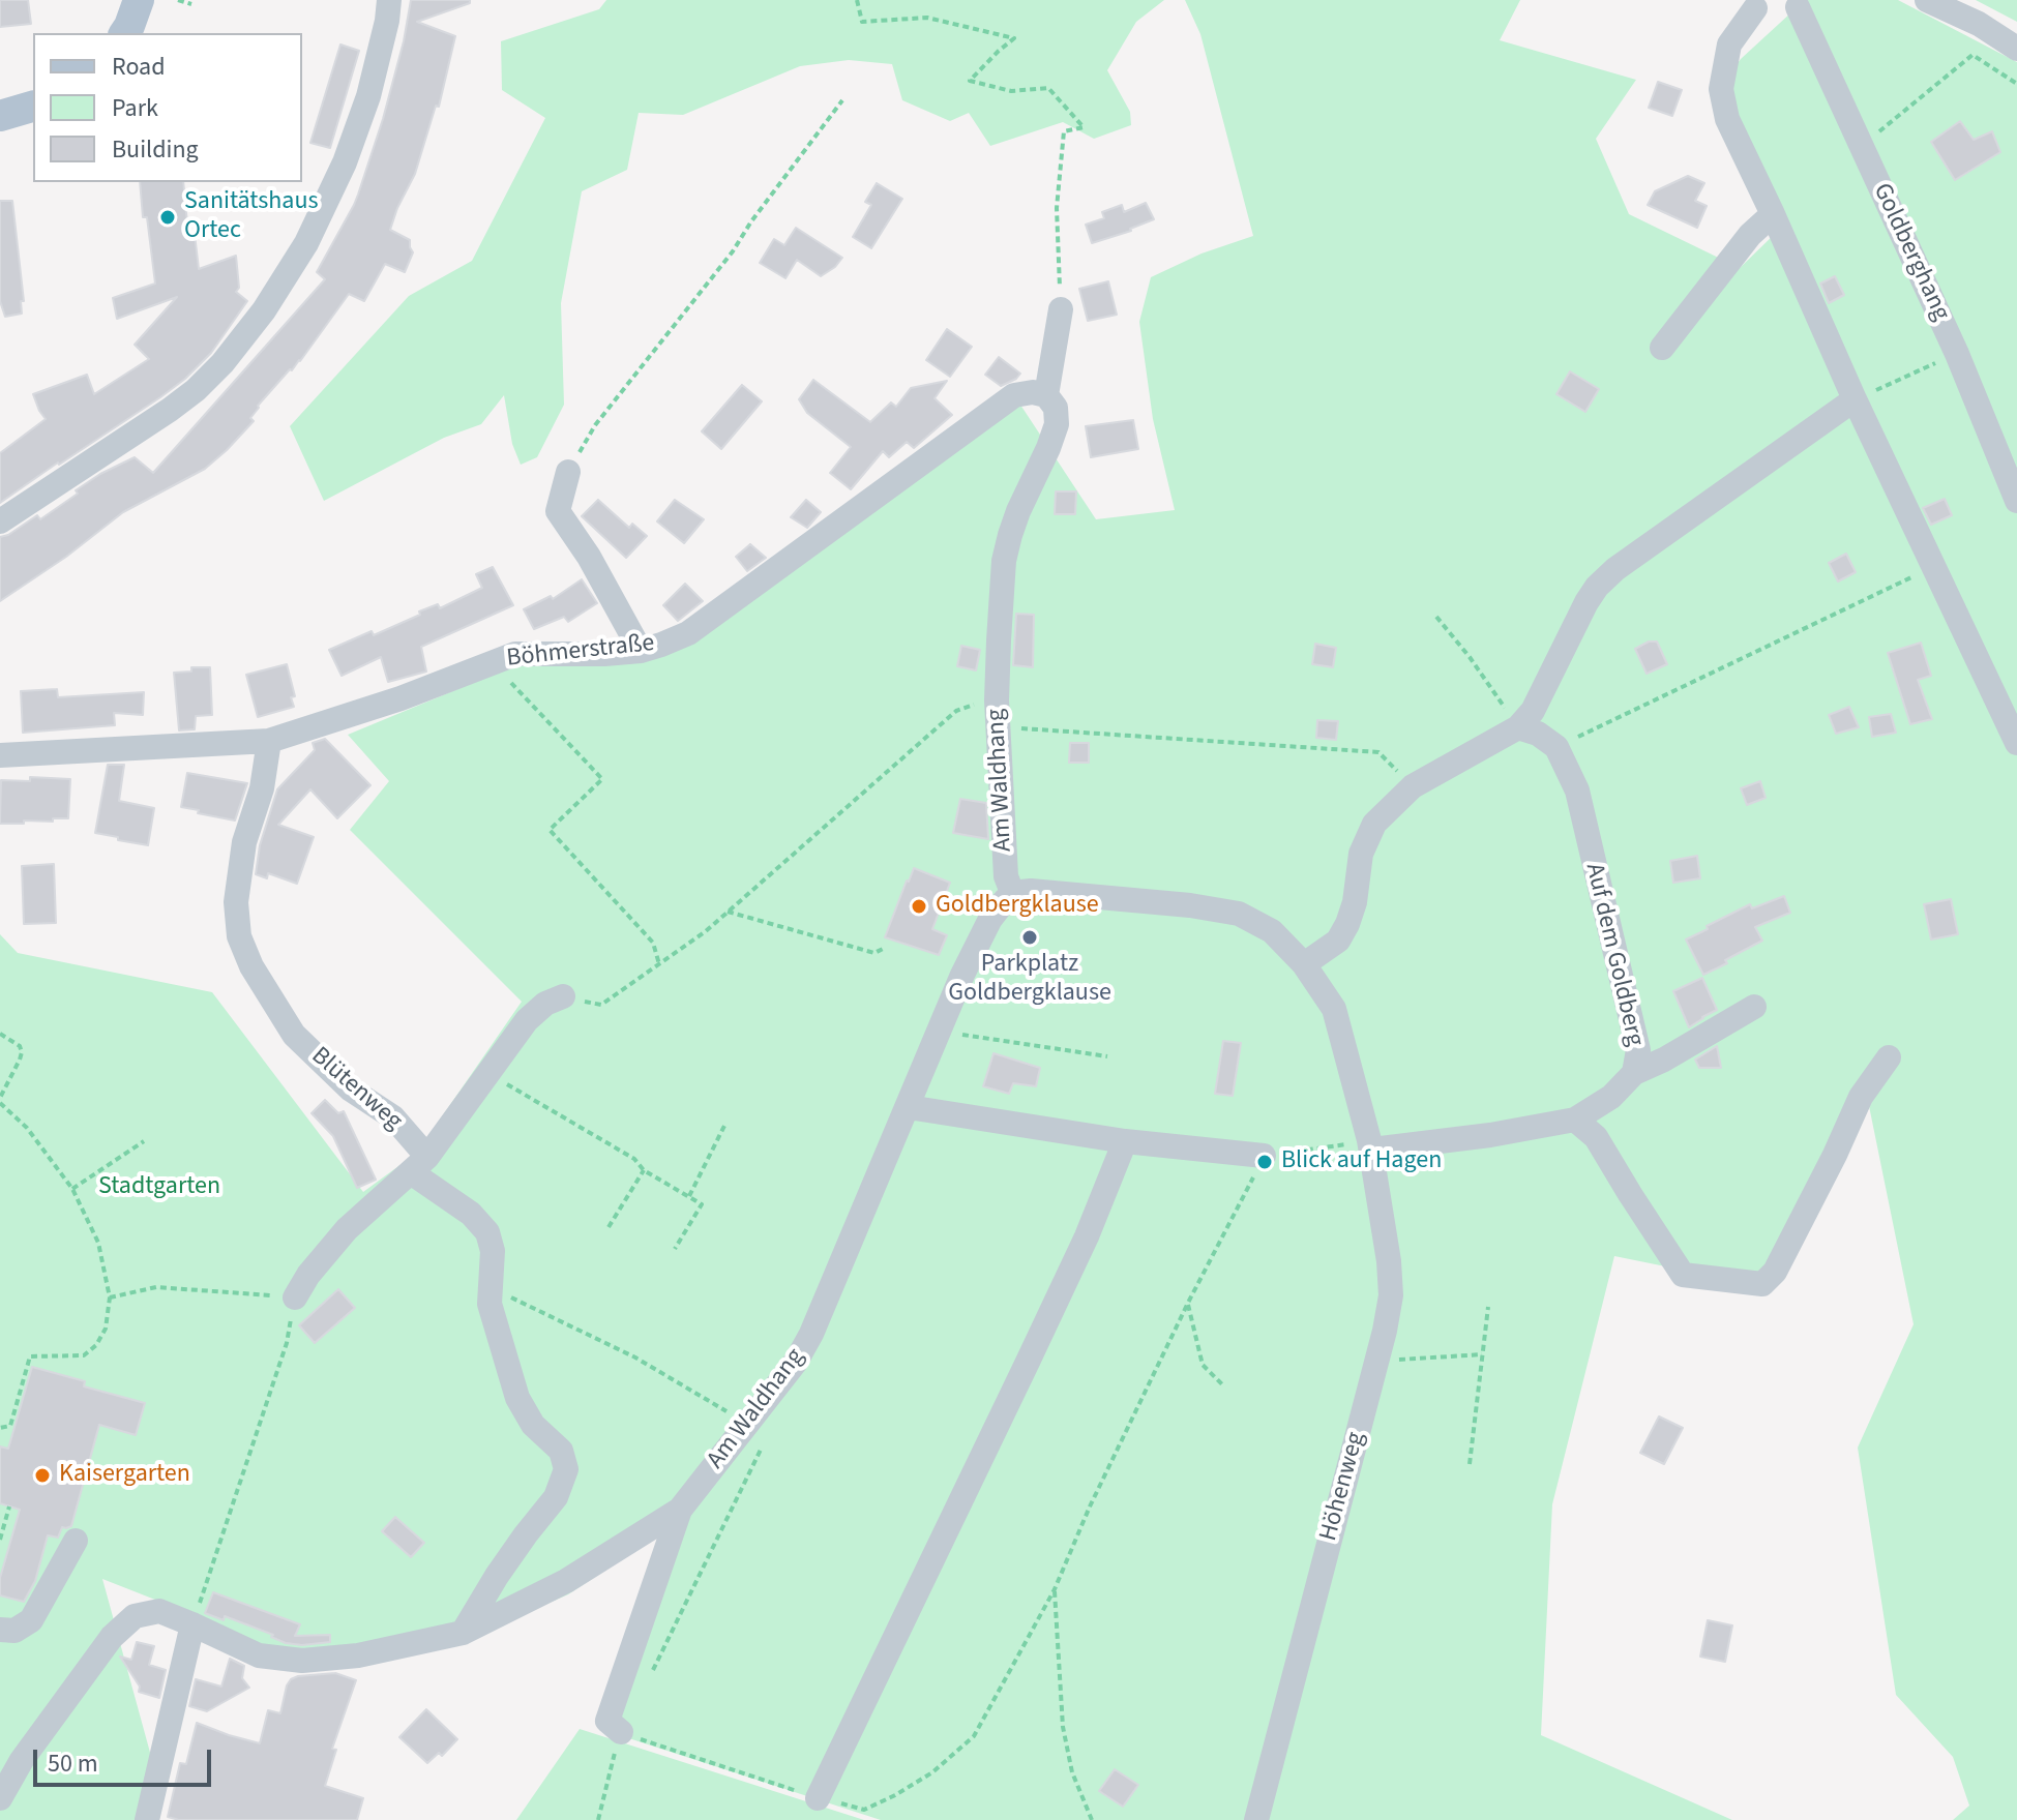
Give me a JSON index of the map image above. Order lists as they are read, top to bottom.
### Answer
{
  "streets": {
    "street": [
      "Goldberghang",
      "Böhmerstraße",
      "Am Waldhang",
      "Auf dem Goldberg",
      "Blütenweg",
      "Höhenweg"
    ]
  },
  "crossings": [
    ["Böhmerstraße", "Am Waldhang"],
    ["Böhmerstraße", "Blütenweg"],
    ["Am Waldhang", "Blütenweg"],
    ["Auf dem Goldberg", "Höhenweg"]
  ],
  "parks": ["Stadtgarten"],
  "places": [
    "Sanitätshaus Ortec",
    "Goldbergklause",
    "Parkplatz Goldbergklause",
    "Blick auf Hagen",
    "Kaisergarten"
  ],
  "legend": ["Road", "Park", "Building"],
  "scale_bar": "50 m"
}
